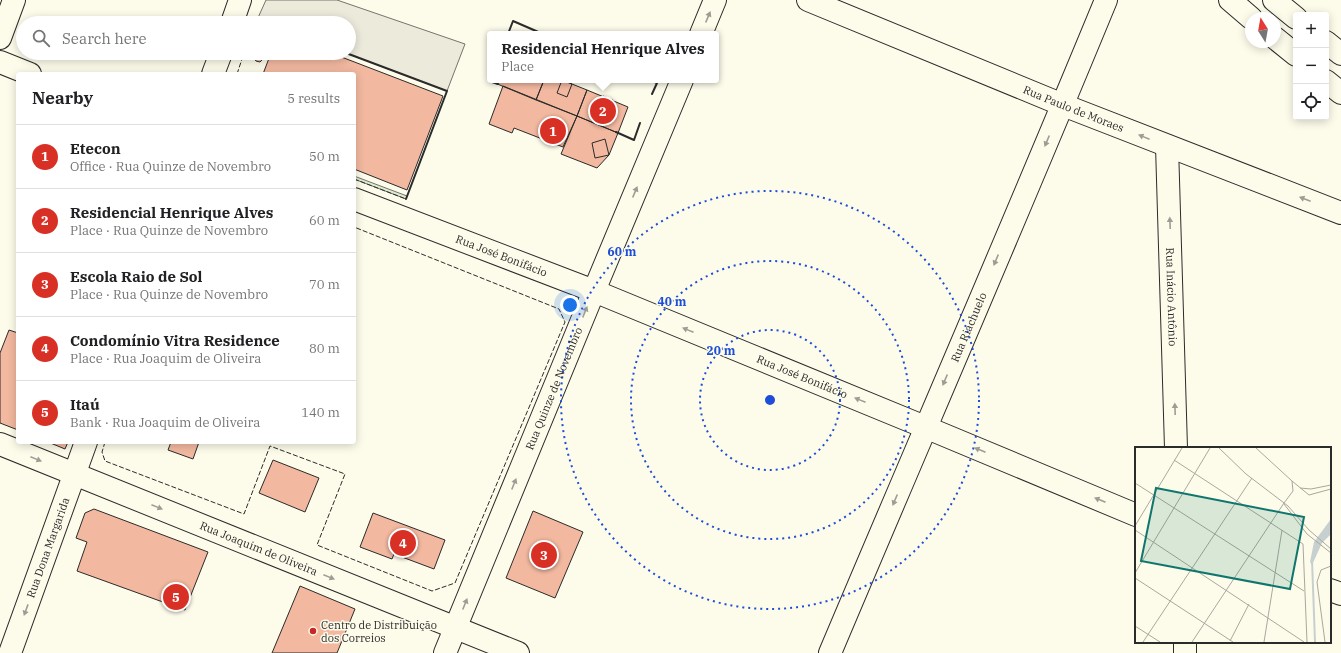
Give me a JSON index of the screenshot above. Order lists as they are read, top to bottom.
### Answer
{
  "streets": {
    "street": [
      "Rua Paulo de Moraes",
      "Rua José Bonifácio",
      "Rua Inácio Antônio",
      "Rua Riachuelo",
      "Rua Quinze de Novembro",
      "Rua Dona Margarida",
      "Rua Joaquim de Oliveira"
    ]
  },
  "crossings": [
    ["Rua Paulo de Moraes", "Rua Inácio Antônio"],
    ["Rua Paulo de Moraes", "Rua Riachuelo"],
    ["Rua José Bonifácio", "Rua Riachuelo"],
    ["Rua José Bonifácio", "Rua Quinze de Novembro"],
    ["Rua Quinze de Novembro", "Rua Joaquim de Oliveira"],
    ["Rua Dona Margarida", "Rua Joaquim de Oliveira"]
  ],
  "one_way": [
    "Rua José Bonifácio",
    "Rua Inácio Antônio",
    "Rua Riachuelo",
    "Rua Quinze de Novembro",
    "Rua Dona Margarida",
    "Rua Joaquim de Oliveira"
  ],
  "places": ["Centro de Distribuição dos Correios"],
  "north": "top",
  "page": {
    "map_buttons": ["+", "−"],
    "search": "Search here",
    "popup": ["Residencial Henrique Alves", "Place"],
    "heading": ["Nearby", "5 results"],
    "pins": [
      "2",
      "1",
      "4",
      "3",
      "5"
    ],
    "list": [
      {
        "mark": "1",
        "name": "Etecon",
        "note": "Office · Rua Quinze de Novembro",
        "value": "50 m"
      },
      {
        "mark": "2",
        "name": "Residencial Henrique Alves",
        "note": "Place · Rua Quinze de Novembro",
        "value": "60 m"
      },
      {
        "mark": "3",
        "name": "Escola Raio de Sol",
        "note": "Place · Rua Quinze de Novembro",
        "value": "70 m"
      },
      {
        "mark": "4",
        "name": "Condomínio Vitra Residence",
        "note": "Place · Rua Joaquim de Oliveira",
        "value": "80 m"
      },
      {
        "mark": "5",
        "name": "Itaú",
        "note": "Bank · Rua Joaquim de Oliveira",
        "value": "140 m"
      }
    ]
  },
  "rings": ["60 m", "40 m", "20 m"]
}
